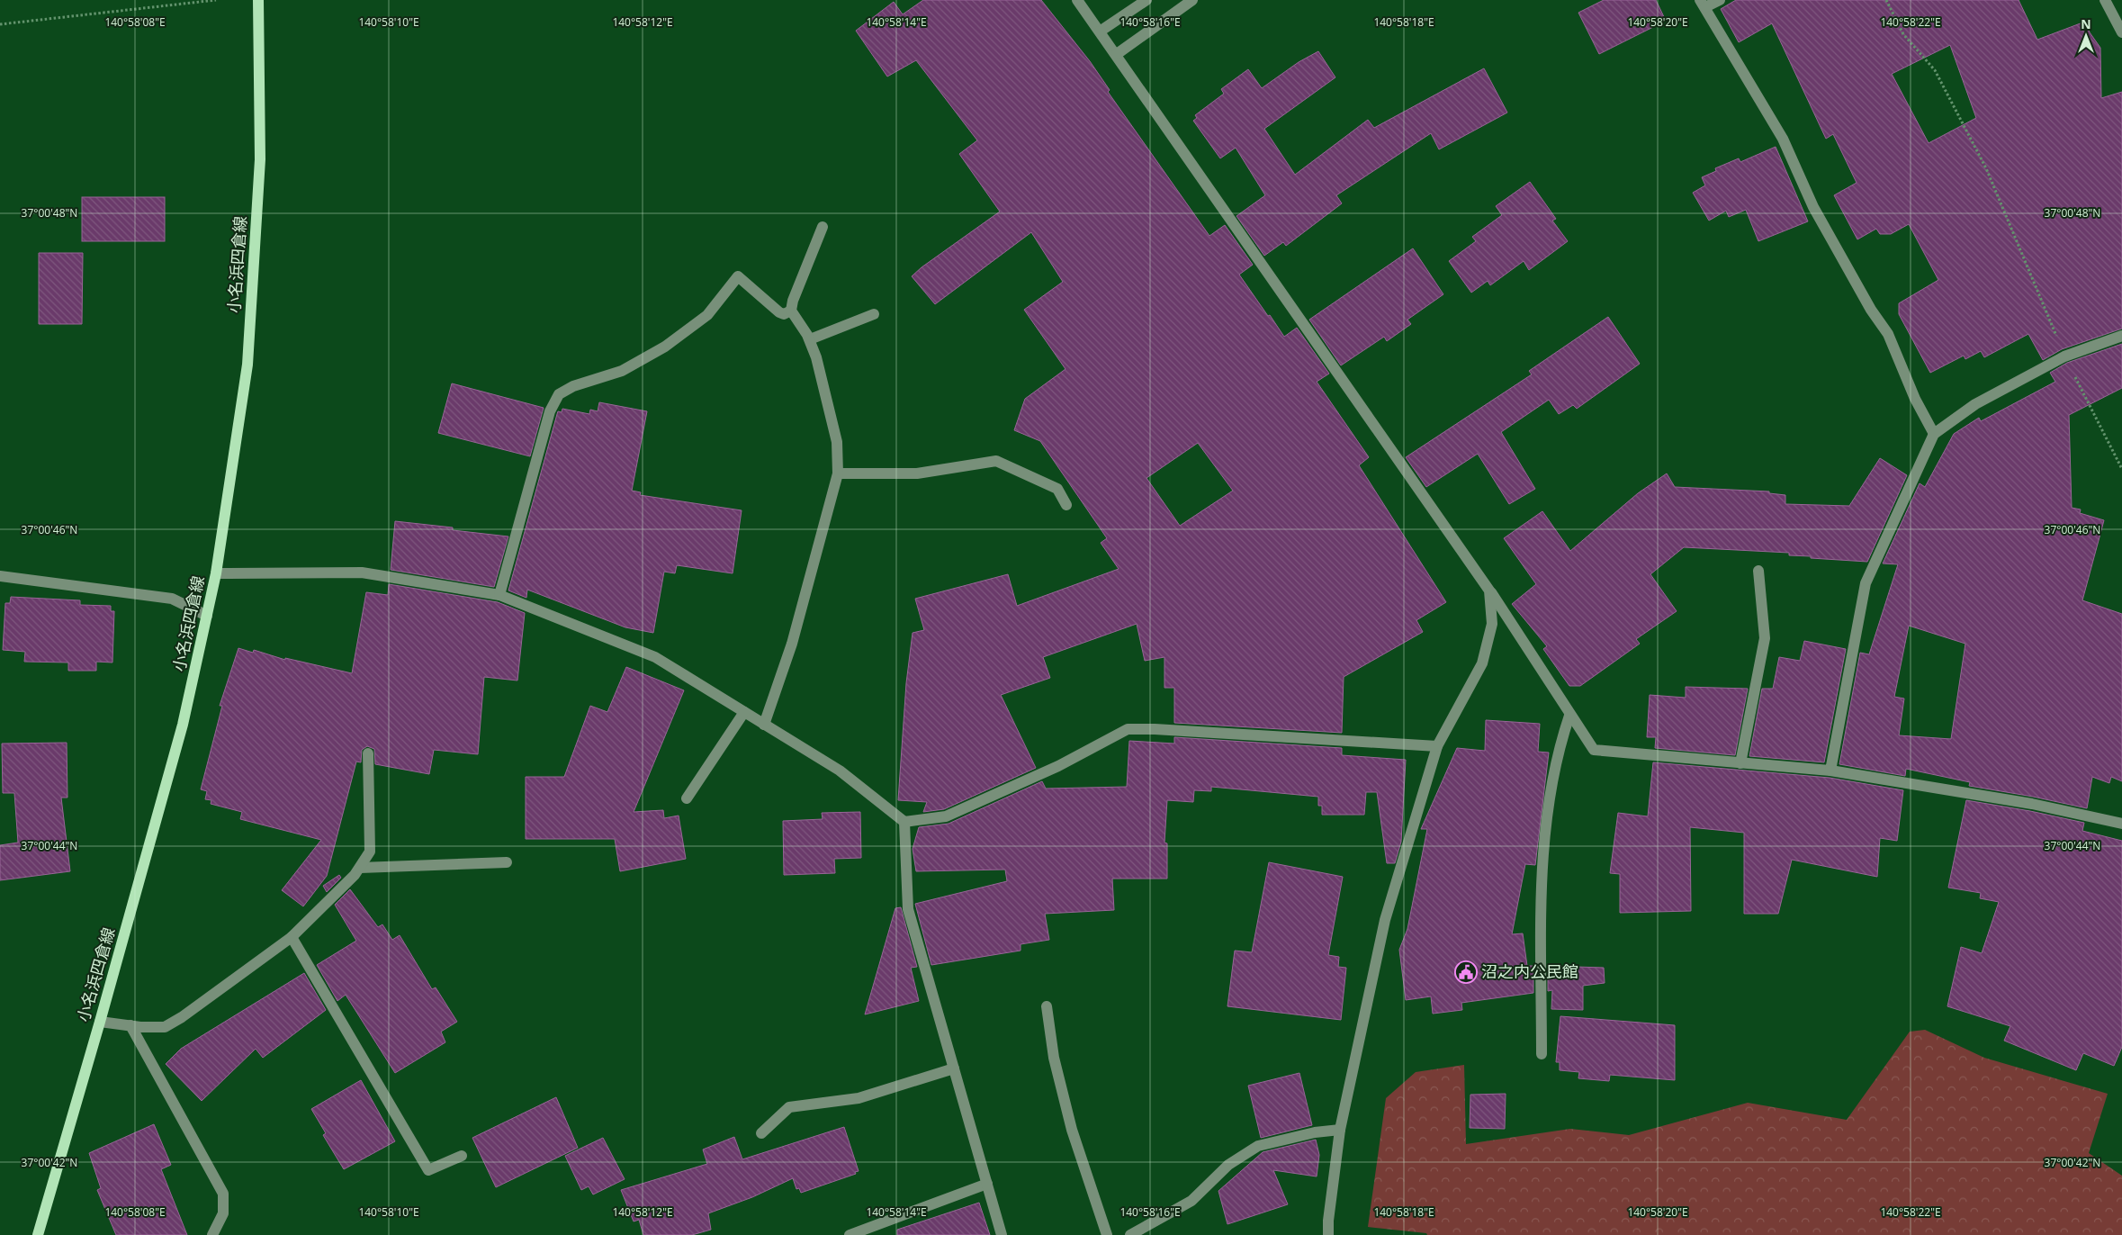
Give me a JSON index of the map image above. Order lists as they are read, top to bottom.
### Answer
{
  "streets": {
    "main road": ["小名浜四倉線"]
  },
  "places": {
    "public building": ["沼之内公民館"]
  },
  "north": "top",
  "coordinates": [
    "140°58'08\"E",
    "140°58'10\"E",
    "140°58'12\"E",
    "140°58'14\"E",
    "140°58'16\"E",
    "140°58'18\"E",
    "140°58'20\"E",
    "140°58'22\"E",
    "37°00'48\"N",
    "37°00'46\"N",
    "37°00'44\"N",
    "37°00'42\"N"
  ]
}
